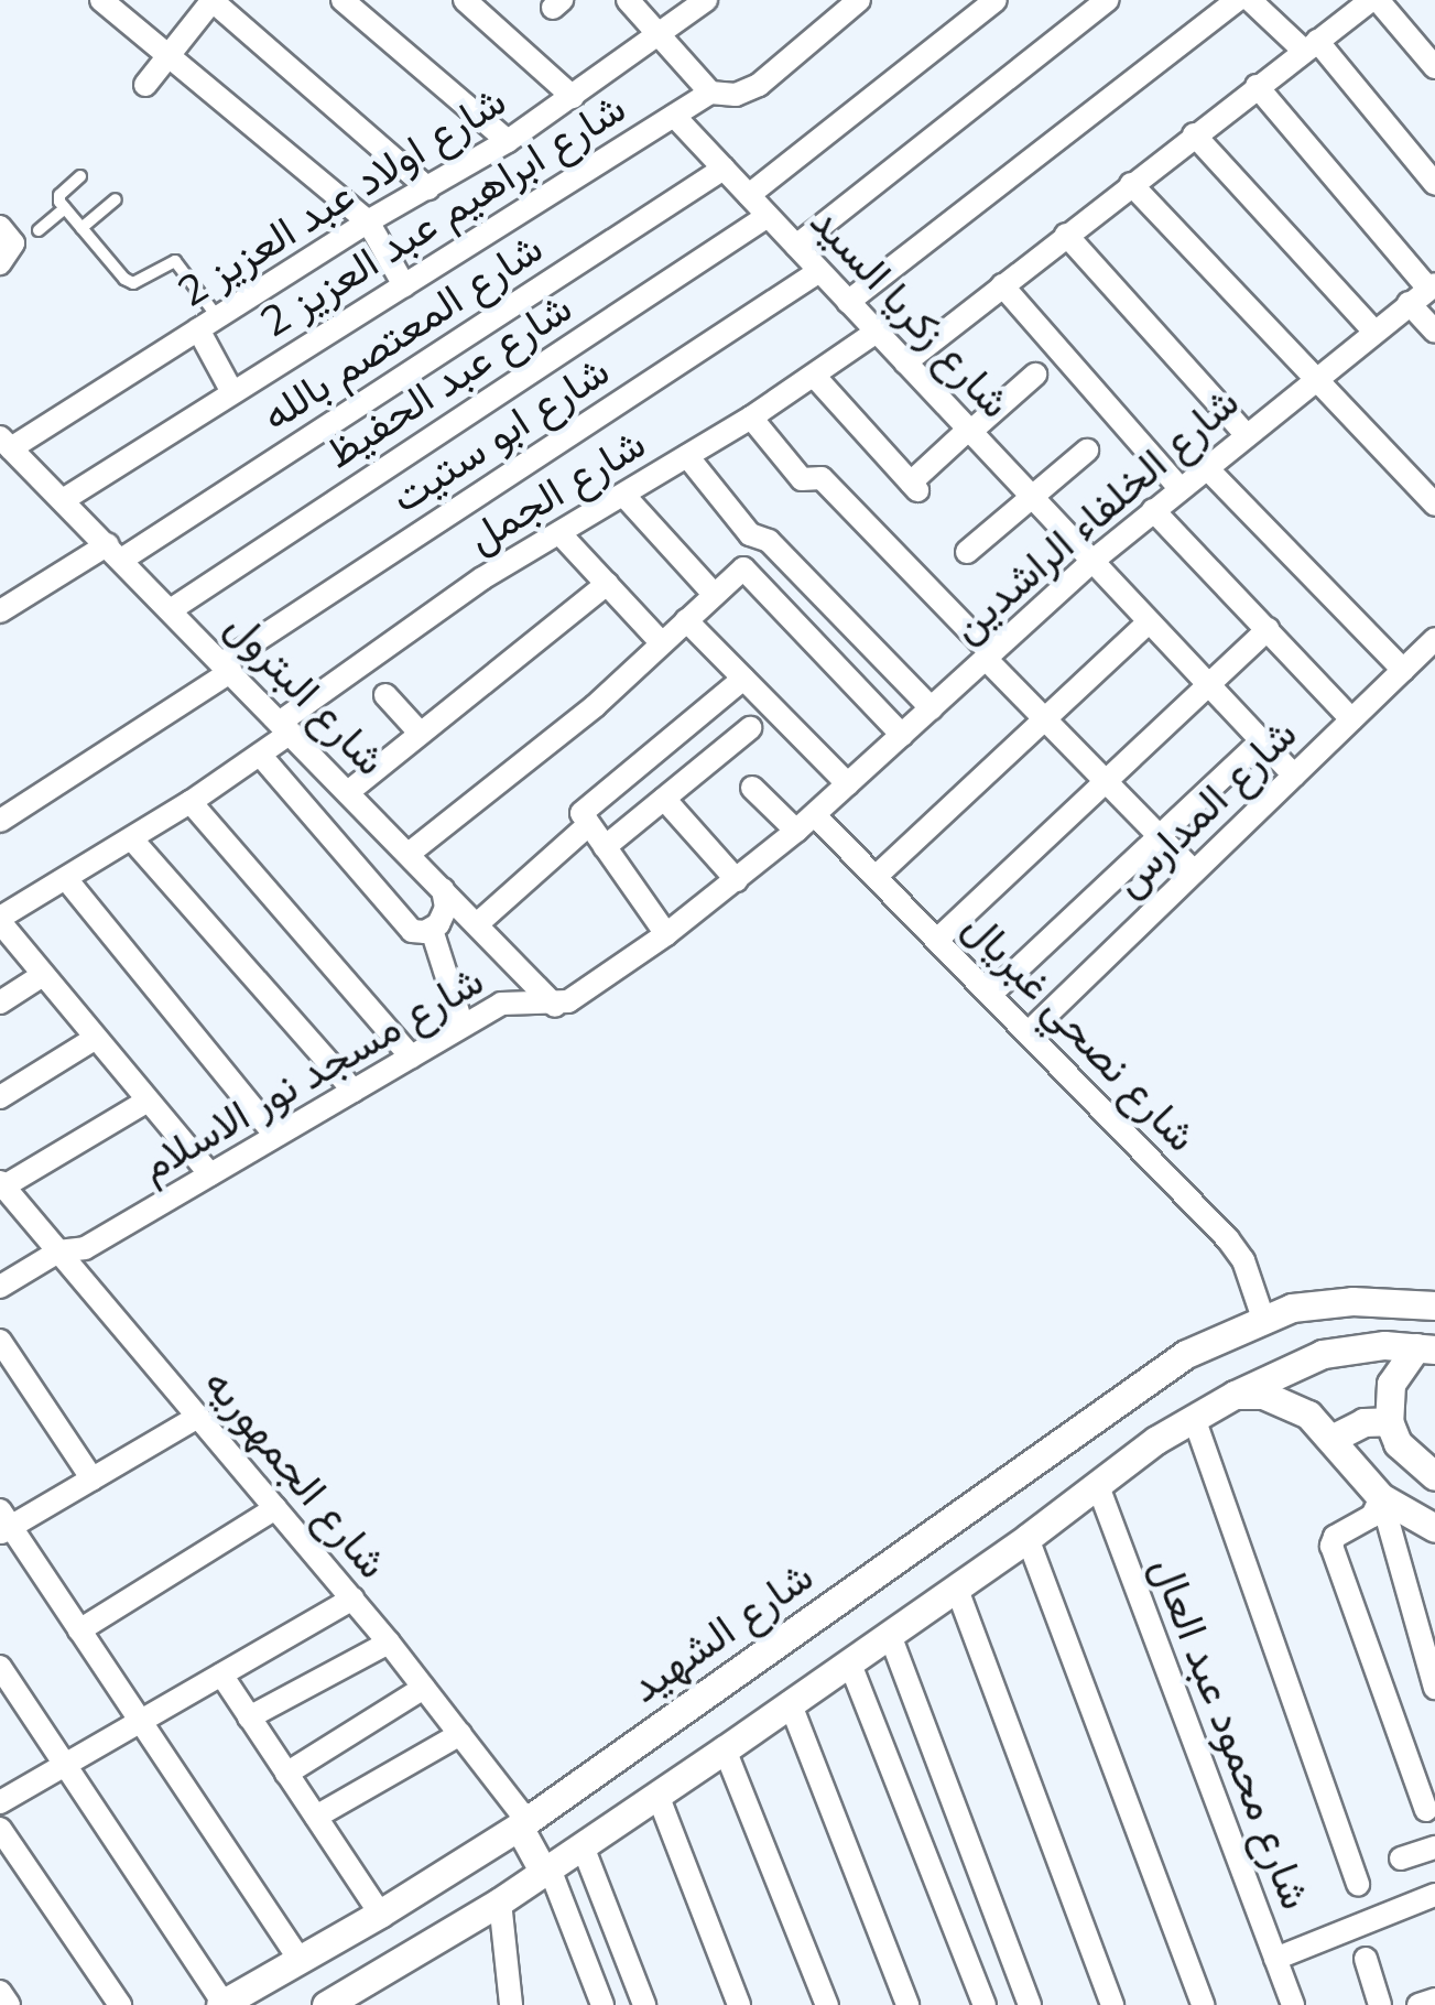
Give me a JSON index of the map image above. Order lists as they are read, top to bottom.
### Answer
{
  "streets": {
    "street": [
      "شارع اولاد عبد العزيز 2",
      "شارع ابراهيم عبد العزيز 2",
      "شارع زكريا السيد",
      "شارع المعتصم بالله",
      "شارع عبد الحفيظ",
      "شارع ابو ستيت",
      "شارع الجمل",
      "شارع الخلفاء الراشدين",
      "شارع البترول",
      "شارع المدارس",
      "شارع نصحي غبريال",
      "شارع مسجد نور الاسلام",
      "شارع الجمهوريه",
      "شارع الشهيد",
      "شارع محمود عبد العال"
    ]
  },
  "crossings": [
    ["شارع اولاد عبد العزيز 2", "شارع البترول"],
    ["شارع ابراهيم عبد العزيز 2", "شارع زكريا السيد"],
    ["شارع ابراهيم عبد العزيز 2", "شارع البترول"],
    ["شارع زكريا السيد", "شارع المعتصم بالله"],
    ["شارع زكريا السيد", "شارع عبد الحفيظ"],
    ["شارع زكريا السيد", "شارع ابو ستيت"],
    ["شارع زكريا السيد", "شارع الجمل"],
    ["شارع زكريا السيد", "شارع الخلفاء الراشدين"],
    ["شارع زكريا السيد", "شارع المدارس"],
    ["شارع المعتصم بالله", "شارع البترول"],
    ["شارع عبد الحفيظ", "شارع البترول"],
    ["شارع ابو ستيت", "شارع البترول"],
    ["شارع الجمل", "شارع البترول"],
    ["شارع الخلفاء الراشدين", "شارع نصحي غبريال"],
    ["شارع الخلفاء الراشدين", "شارع مسجد نور الاسلام"],
    ["شارع البترول", "شارع مسجد نور الاسلام"],
    ["شارع المدارس", "شارع نصحي غبريال"],
    ["شارع نصحي غبريال", "شارع مسجد نور الاسلام"],
    ["شارع نصحي غبريال", "شارع الشهيد"],
    ["شارع مسجد نور الاسلام", "شارع الجمهوريه"],
    ["شارع الجمهوريه", "شارع الشهيد"]
  ]
}
